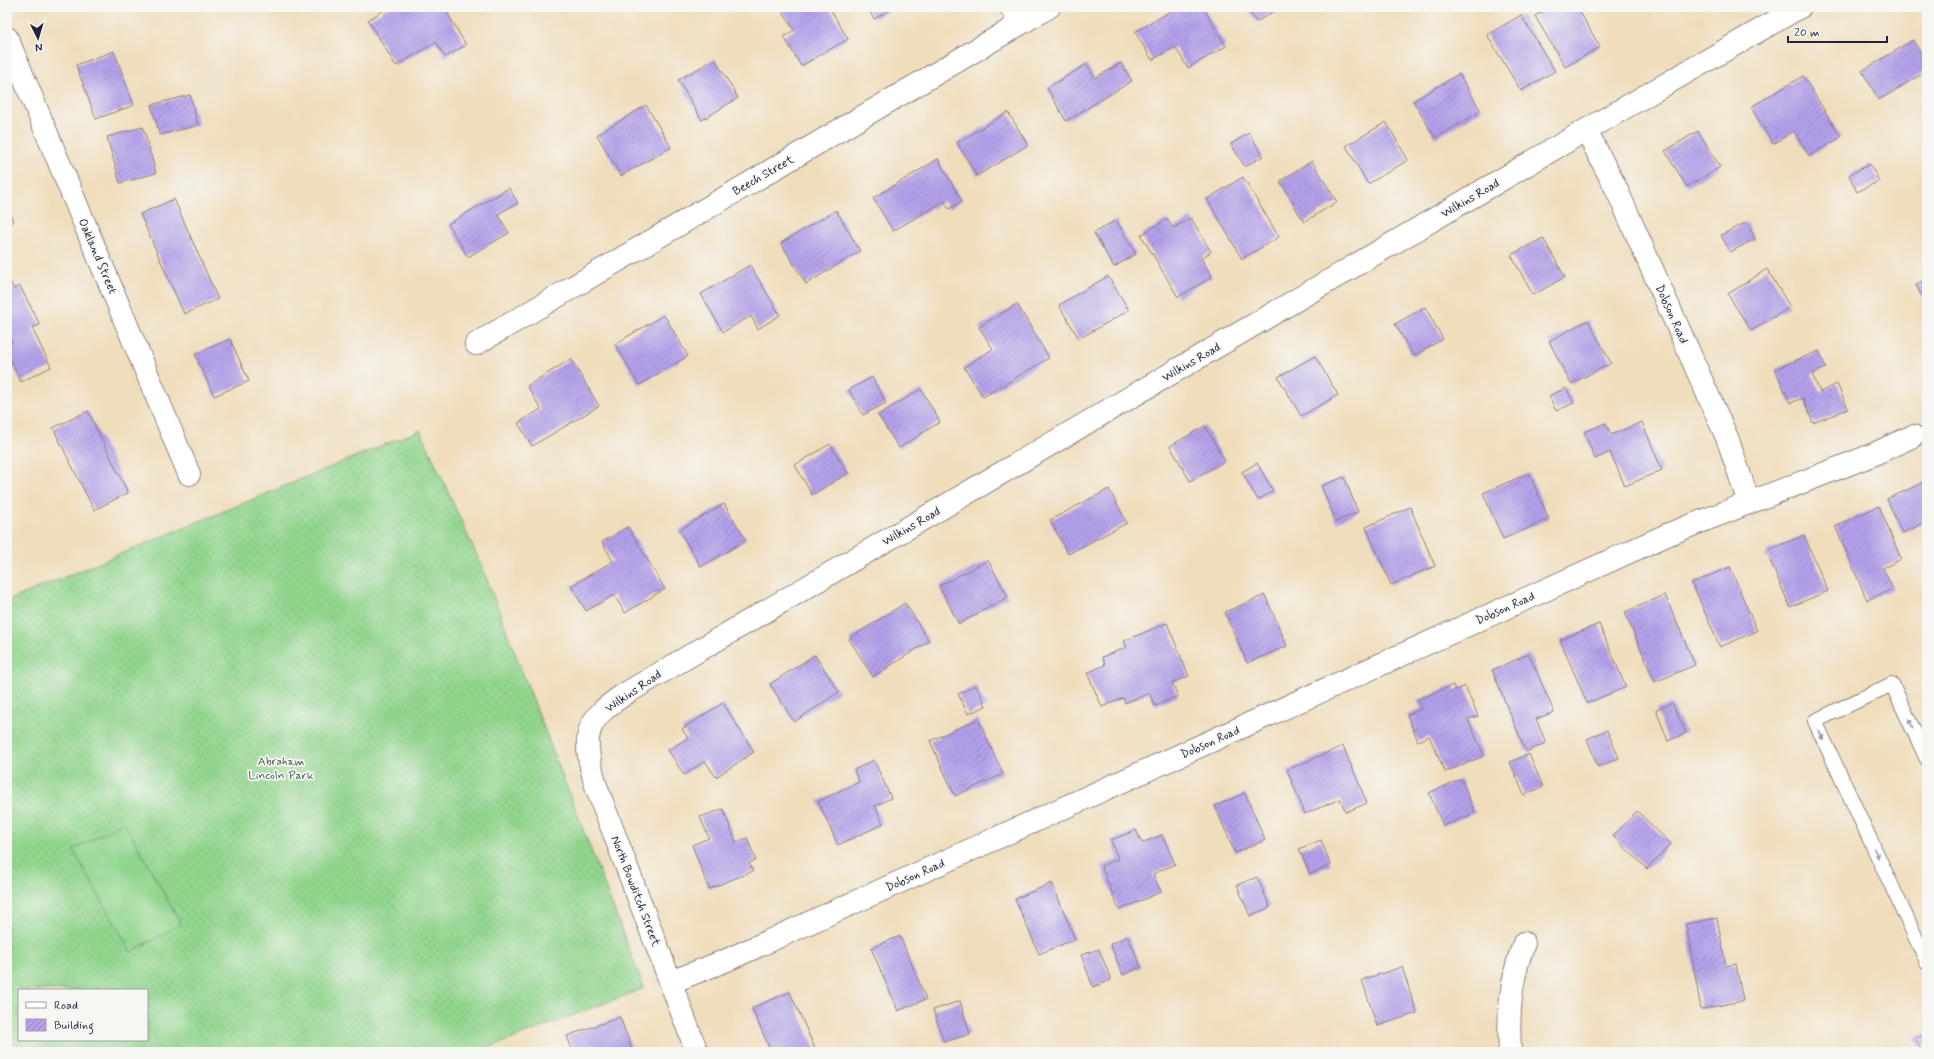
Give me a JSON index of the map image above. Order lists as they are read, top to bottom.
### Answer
{
  "streets": {
    "street": [
      "Beech Street",
      "Wilkins Road",
      "Oakland Street",
      "Dobson Road",
      "North Bowditch Street"
    ]
  },
  "crossings": [
    ["Wilkins Road", "Dobson Road"],
    ["Wilkins Road", "North Bowditch Street"],
    ["Dobson Road", "North Bowditch Street"]
  ],
  "parks": ["Abraham Lincoln Park"],
  "legend": ["Road", "Building"],
  "scale_bar": "20 m",
  "north": "bottom"
}
